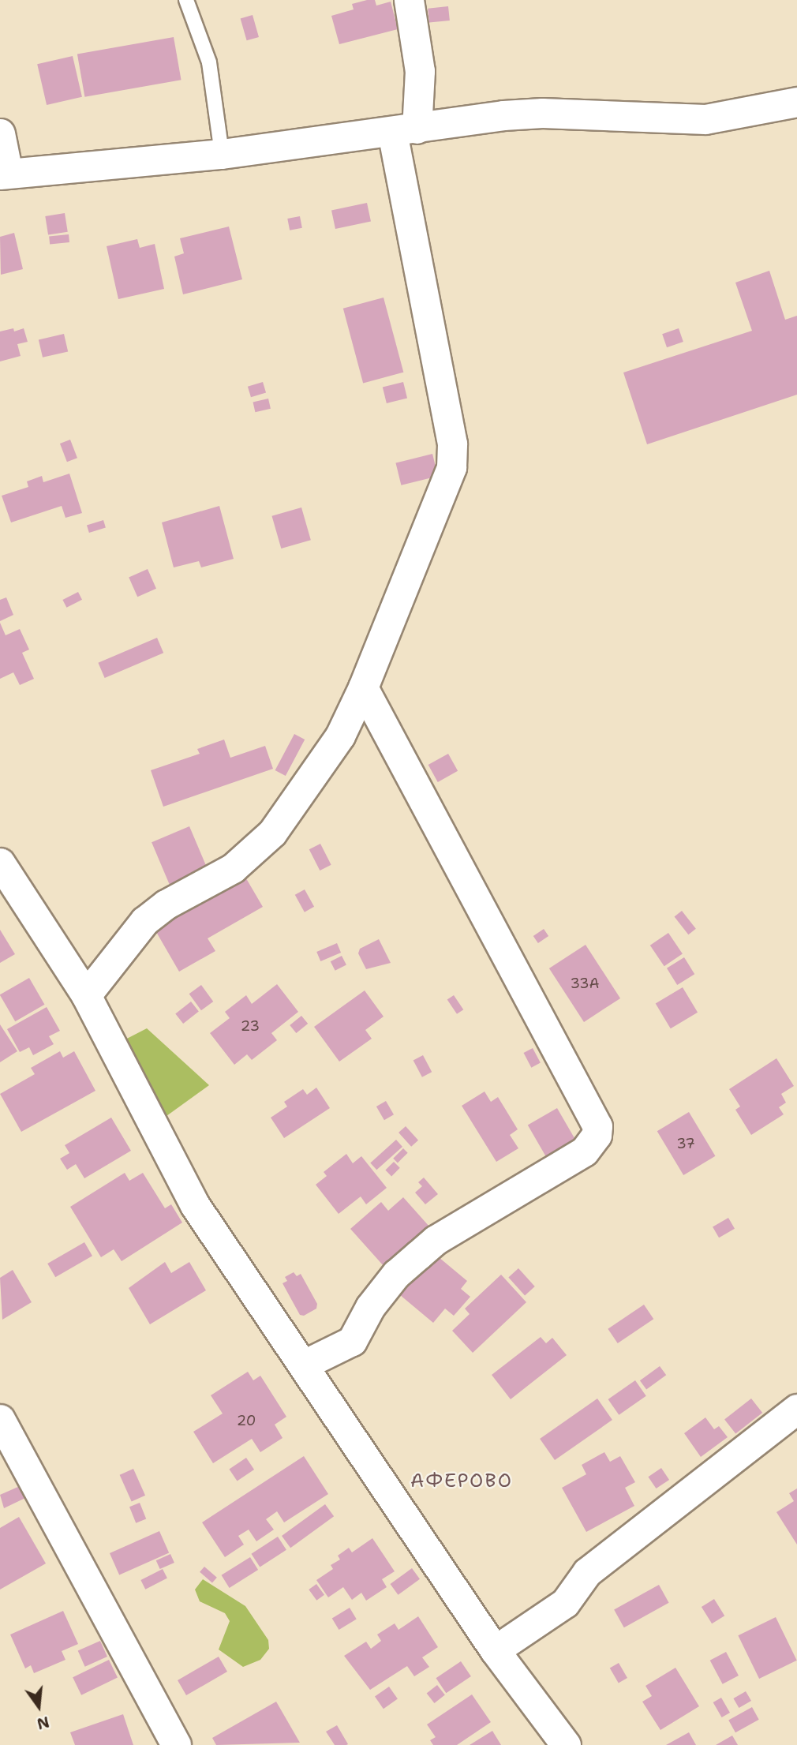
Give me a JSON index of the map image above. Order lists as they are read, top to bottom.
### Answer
{
  "districts": ["АФЕРОВО"],
  "house_numbers": [
    "33А",
    "23",
    "37",
    "20"
  ],
  "north": "bottom"
}
